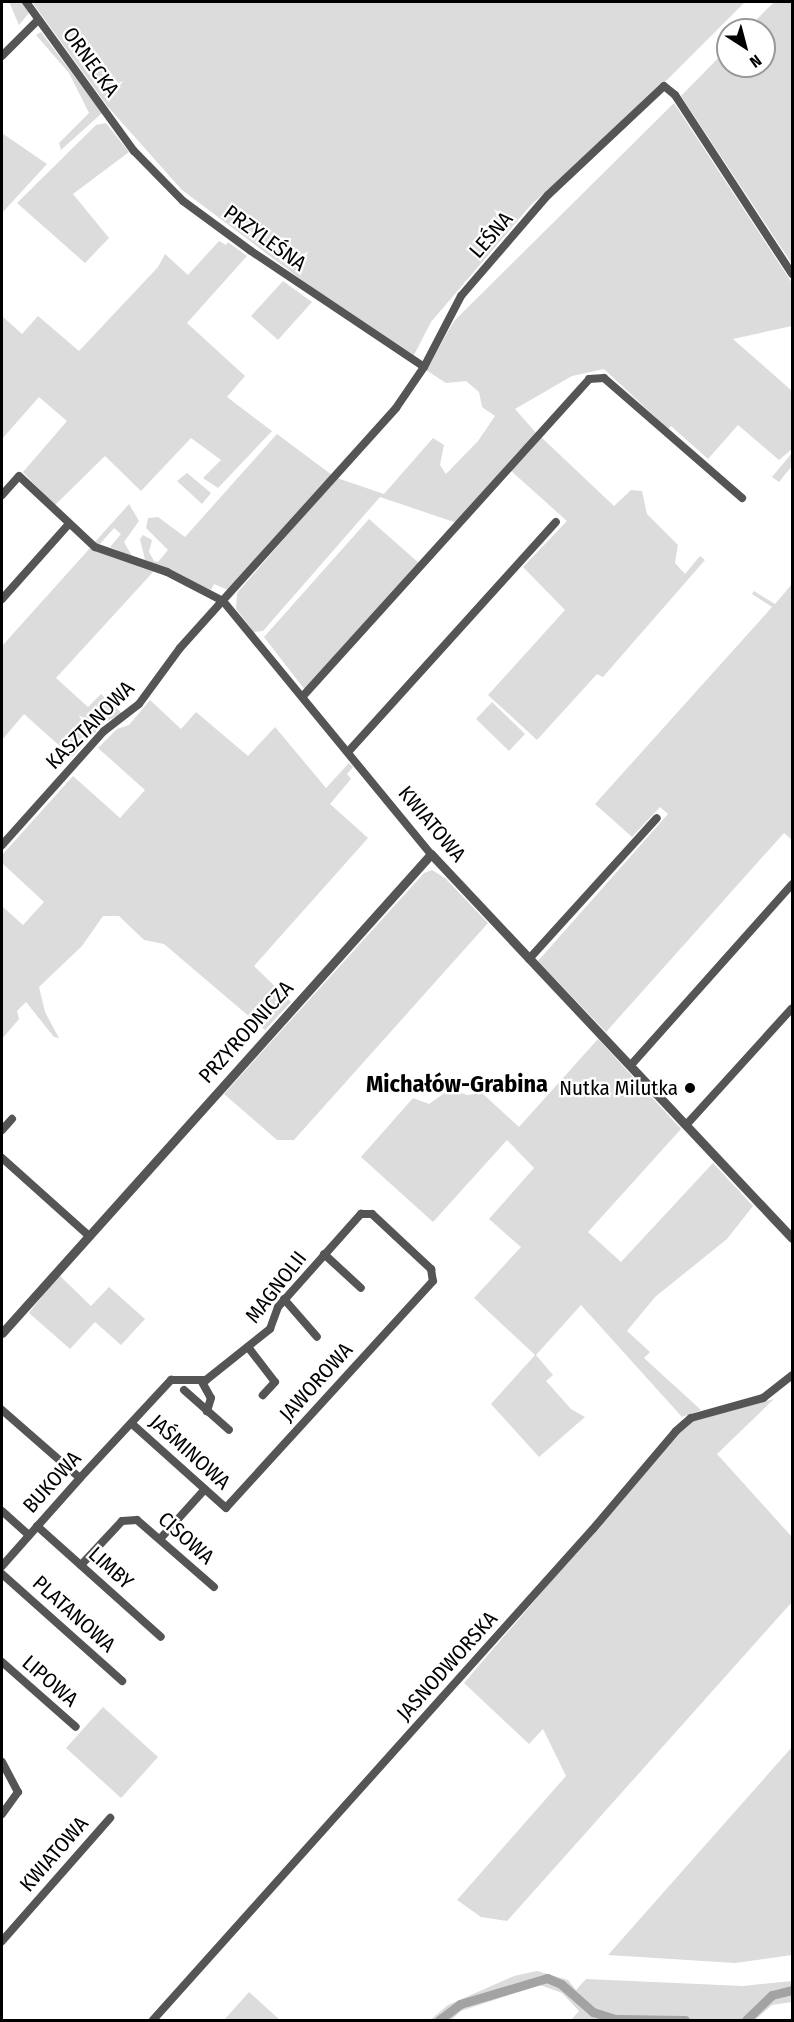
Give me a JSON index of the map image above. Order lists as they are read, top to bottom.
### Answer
{
  "streets": {
    "street": [
      "ORNECKA",
      "LEŚNA",
      "PRZYLEŚNA",
      "KASZTANOWA",
      "KWIATOWA",
      "PRZYRODNICZA",
      "MAGNOLII",
      "JAWOROWA",
      "JAŚMINOWA",
      "BUKOWA",
      "CISOWA",
      "LIMBY",
      "PLATANOWA",
      "JASNODWORSKA",
      "LIPOWA"
    ]
  },
  "crossings": [
    ["ORNECKA", "PRZYLEŚNA"],
    ["LEŚNA", "PRZYLEŚNA"],
    ["LEŚNA", "KASZTANOWA"],
    ["LEŚNA", "KWIATOWA"],
    ["KASZTANOWA", "KWIATOWA"],
    ["KWIATOWA", "PRZYRODNICZA"],
    ["MAGNOLII", "JAWOROWA"],
    ["JAWOROWA", "JAŚMINOWA"],
    ["JAŚMINOWA", "BUKOWA"],
    ["BUKOWA", "LIMBY"],
    ["CISOWA", "LIMBY"]
  ],
  "districts": ["Michałów-Grabina"],
  "places": ["Nutka Milutka"],
  "north": "bottom right"
}
